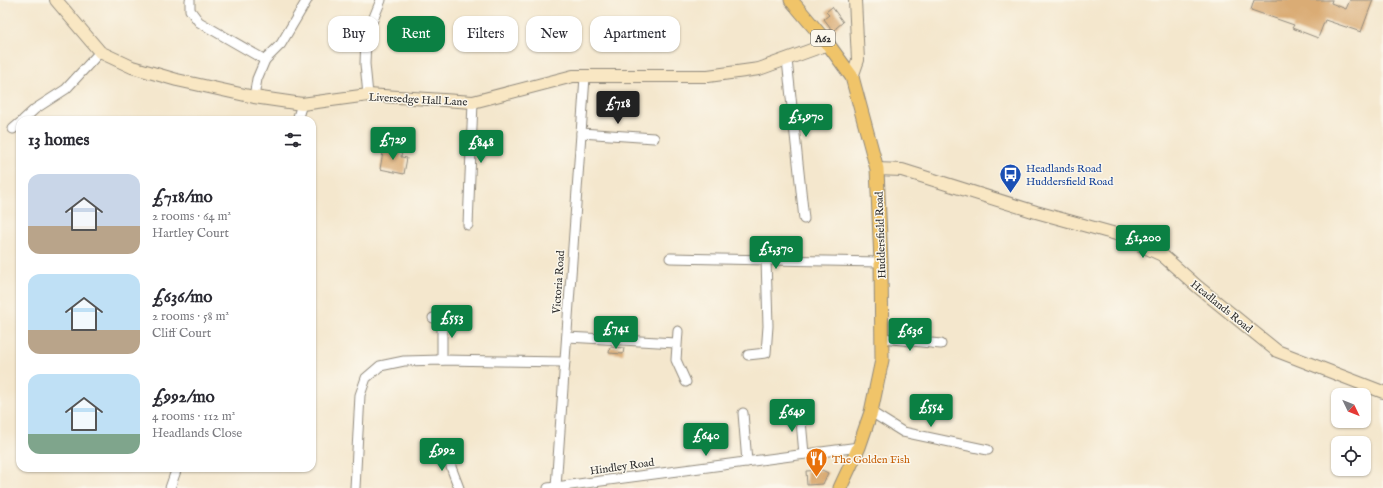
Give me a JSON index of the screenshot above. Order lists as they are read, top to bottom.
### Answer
{
  "streets": {
    "main road": ["A62", "Huddersfield Road"],
    "street": [
      "Liversedge Hall Lane",
      "Victoria Road",
      "Headlands Road",
      "Hindley Road"
    ]
  },
  "crossings": [
    ["Liversedge Hall Lane", "Huddersfield Road"],
    ["Liversedge Hall Lane", "Victoria Road"],
    ["Huddersfield Road", "Headlands Road"],
    ["Huddersfield Road", "Hindley Road"],
    ["Victoria Road", "Hindley Road"]
  ],
  "places": {
    "bus stop": ["Headlands Road Huddersfield Road"],
    "restaurant": ["The Golden Fish"]
  },
  "north": "bottom right",
  "page": {
    "chip": [
      "Buy",
      "Rent",
      "Filters",
      "New",
      "Apartment"
    ],
    "price": [
      "£718",
      "£1,970",
      "£729",
      "£848",
      "£1,200",
      "£1,370",
      "£553",
      "£741",
      "£636",
      "£554",
      "£649",
      "£640",
      "£992"
    ],
    "heading": "13 homes",
    "list": [
      {
        "name": "£718/mo",
        "note": "2 rooms · 64 m² · Hartley Court"
      },
      {
        "name": "£636/mo",
        "note": "2 rooms · 58 m² · Cliff Court"
      },
      {
        "name": "£992/mo",
        "note": "4 rooms · 112 m² · Headlands Close"
      }
    ]
  }
}
